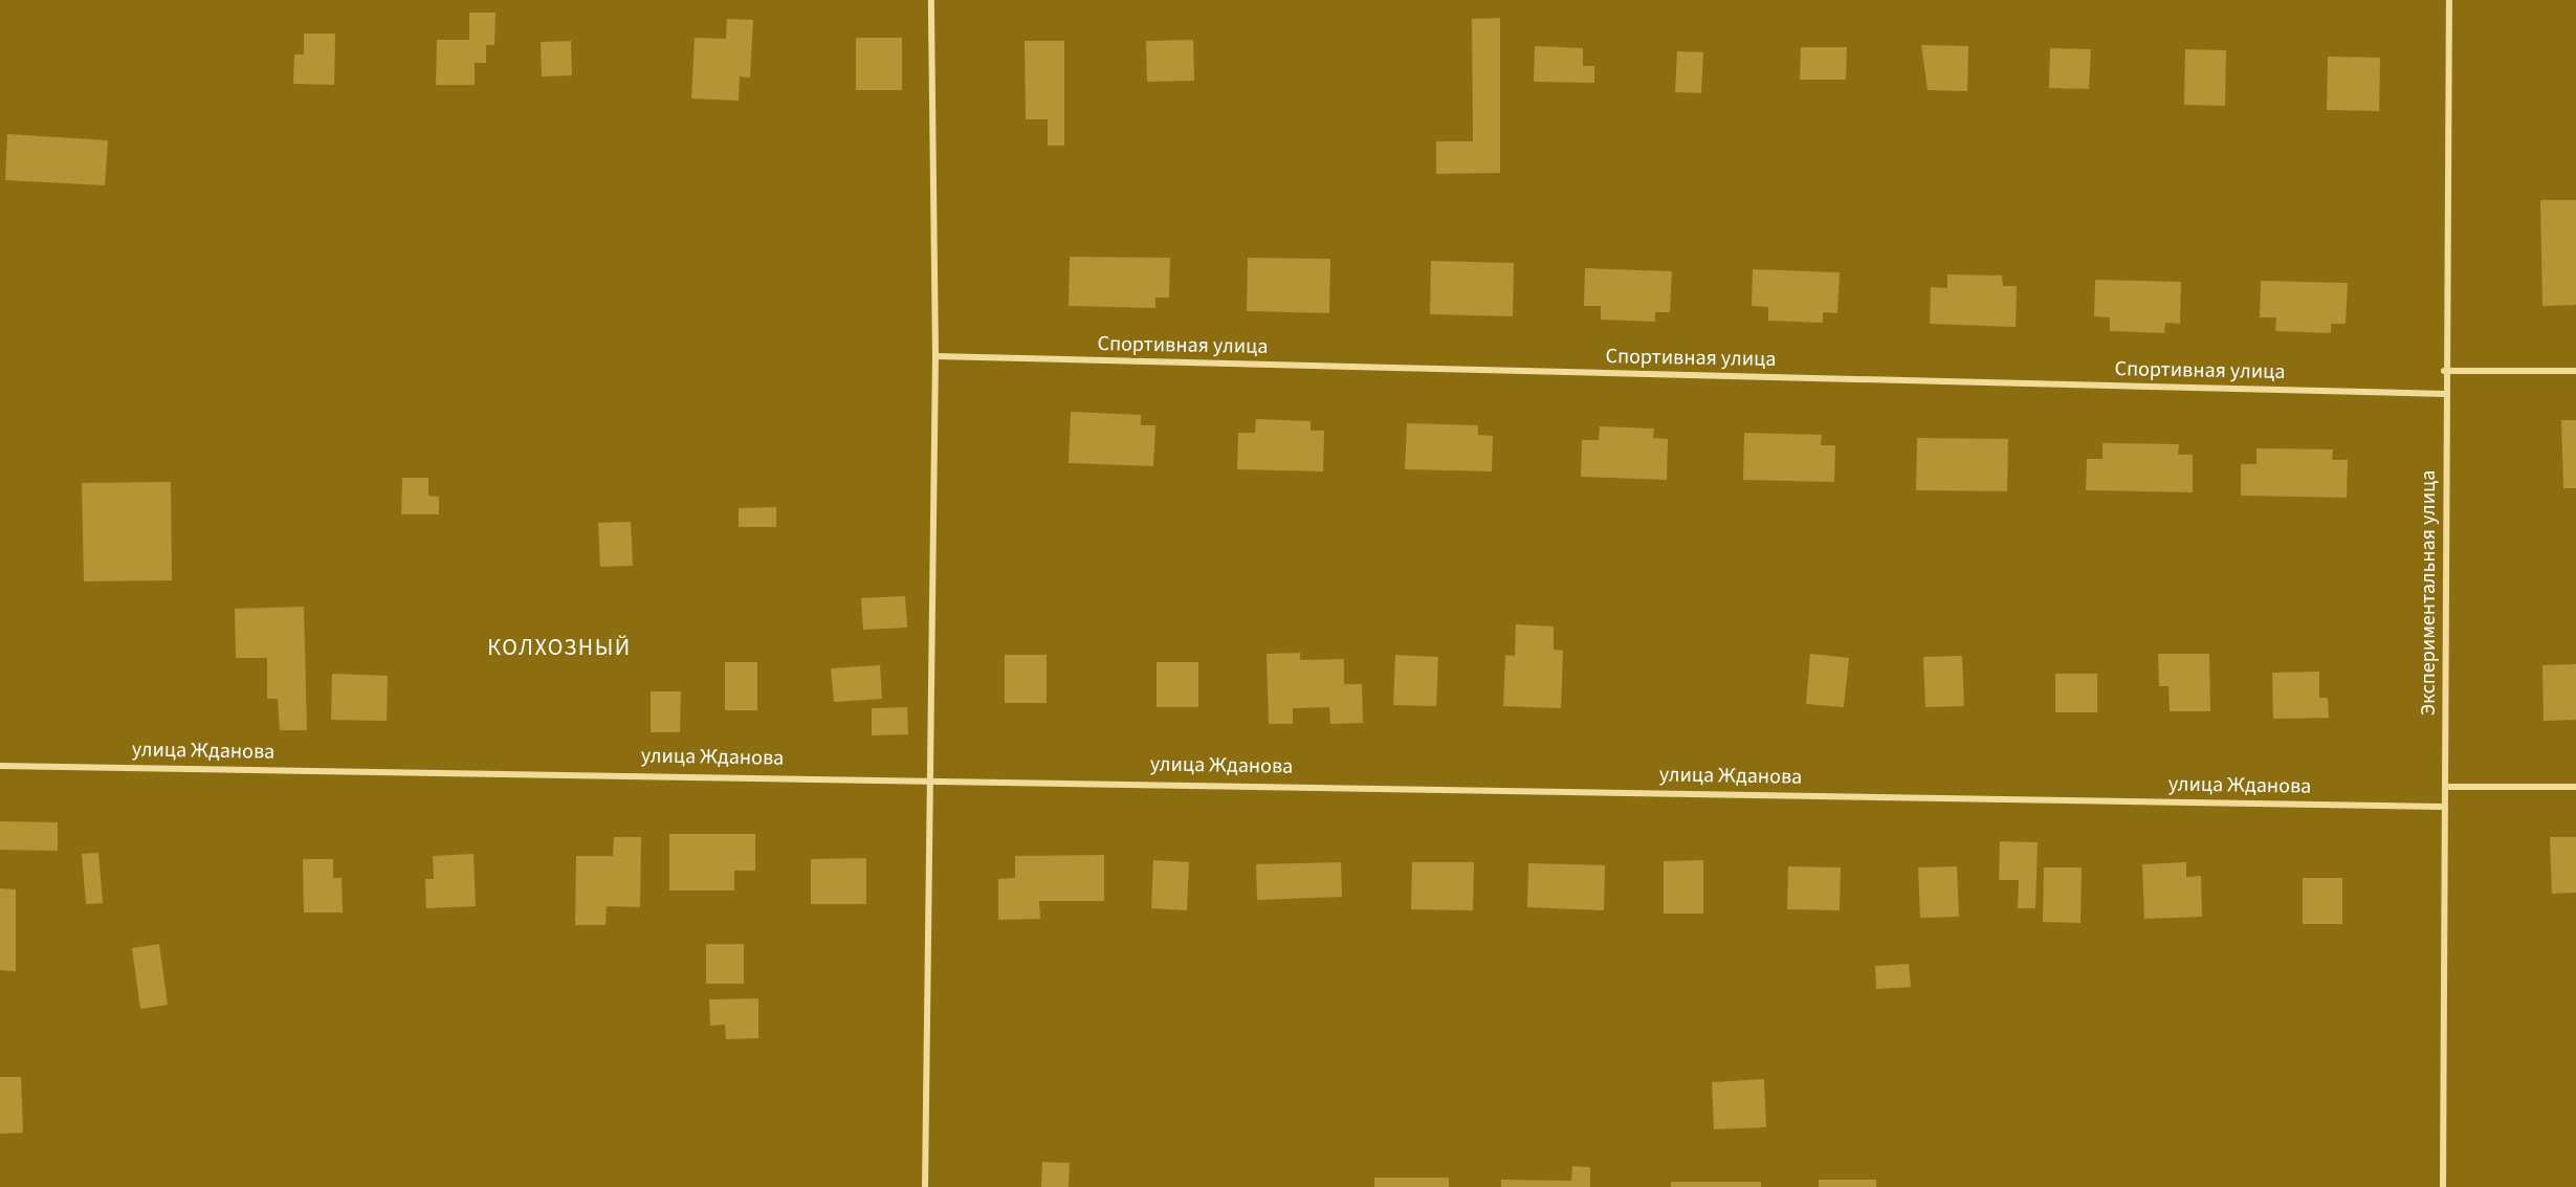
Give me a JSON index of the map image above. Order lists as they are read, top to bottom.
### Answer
{
  "streets": {
    "street": ["Спортивная улица", "Экспериментальная улица", "улица Жданова"]
  },
  "crossings": [
    ["Спортивная улица", "Экспериментальная улица"],
    ["Экспериментальная улица", "улица Жданова"]
  ],
  "districts": ["КОЛХОЗНЫЙ"]
}
